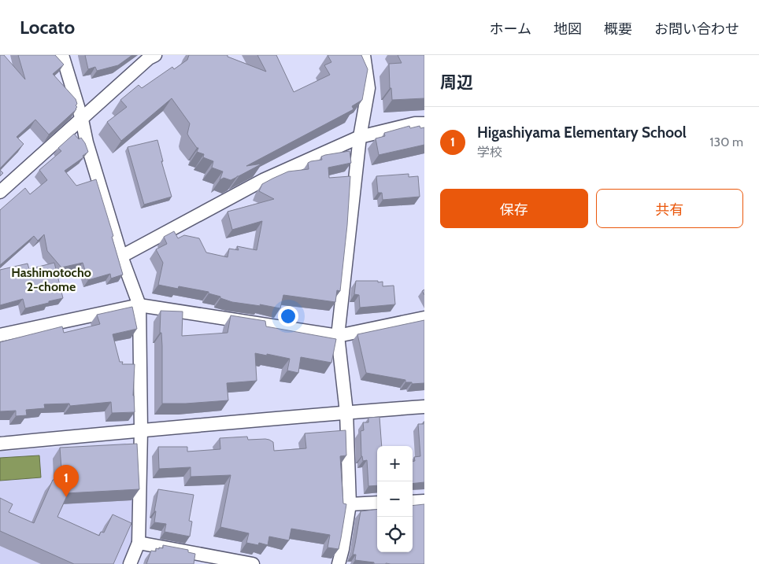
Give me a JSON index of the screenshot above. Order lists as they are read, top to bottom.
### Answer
{
  "districts": ["Hashimotocho 2-chome"],
  "page": {
    "header": "Locato",
    "nav": [
      "ホーム",
      "地図",
      "概要",
      "お問い合わせ"
    ],
    "heading": "周辺",
    "list": [
      {
        "mark": "1",
        "name": "Higashiyama Elementary School",
        "note": "学校",
        "value": "130 m"
      }
    ],
    "buttons": ["保存", "共有"],
    "map_buttons": ["+", "−"],
    "pins": "1"
  }
}
